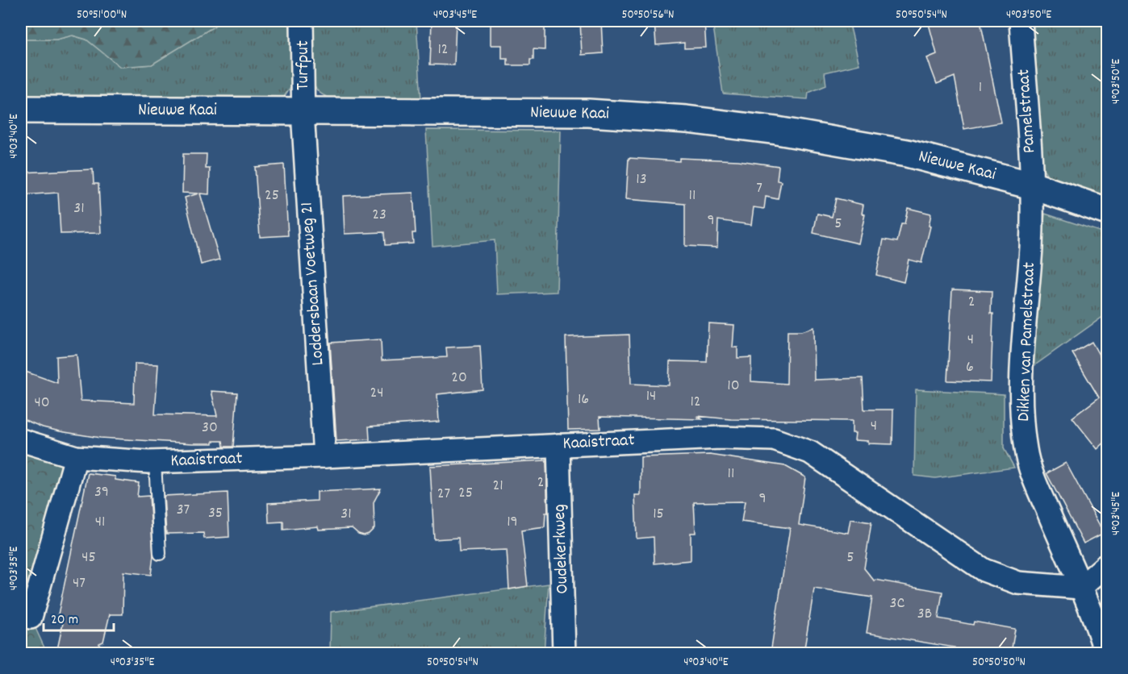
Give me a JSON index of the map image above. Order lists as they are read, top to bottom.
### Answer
{
  "streets": {
    "main road": ["Nieuwe Kaai"],
    "street": [
      "Turfput",
      "Pamelstraat",
      "Loddersbaan Voetweg 21",
      "Dikken van Pamelstraat",
      "Kaaistraat",
      "Oudekerkweg"
    ]
  },
  "crossings": [
    ["Turfput", "Nieuwe Kaai"],
    ["Turfput", "Loddersbaan Voetweg 21"],
    ["Nieuwe Kaai", "Pamelstraat"],
    ["Nieuwe Kaai", "Loddersbaan Voetweg 21"],
    ["Nieuwe Kaai", "Dikken van Pamelstraat"],
    ["Pamelstraat", "Dikken van Pamelstraat"],
    ["Loddersbaan Voetweg 21", "Kaaistraat"],
    ["Dikken van Pamelstraat", "Kaaistraat"],
    ["Kaaistraat", "Oudekerkweg"]
  ],
  "house_numbers": [
    "12",
    "1",
    "13",
    "7",
    "25",
    "11",
    "31",
    "23",
    "9",
    "5",
    "2",
    "4",
    "6",
    "20",
    "10",
    "24",
    "14",
    "16",
    "12",
    "40",
    "4",
    "30",
    "11",
    "2",
    "21",
    "39",
    "25",
    "27",
    "9",
    "37",
    "35",
    "31",
    "15",
    "41",
    "19",
    "45",
    "5",
    "47",
    "3C",
    "3B"
  ],
  "scale_bar": "20 m",
  "coordinates": [
    "50°51'00\"N",
    "4°03'45\"E",
    "50°50'56\"N",
    "50°50'54\"N",
    "4°03'50\"E",
    "4°03'40\"E",
    "4°03'35\"E",
    "50°50'50\"N"
  ]
}
